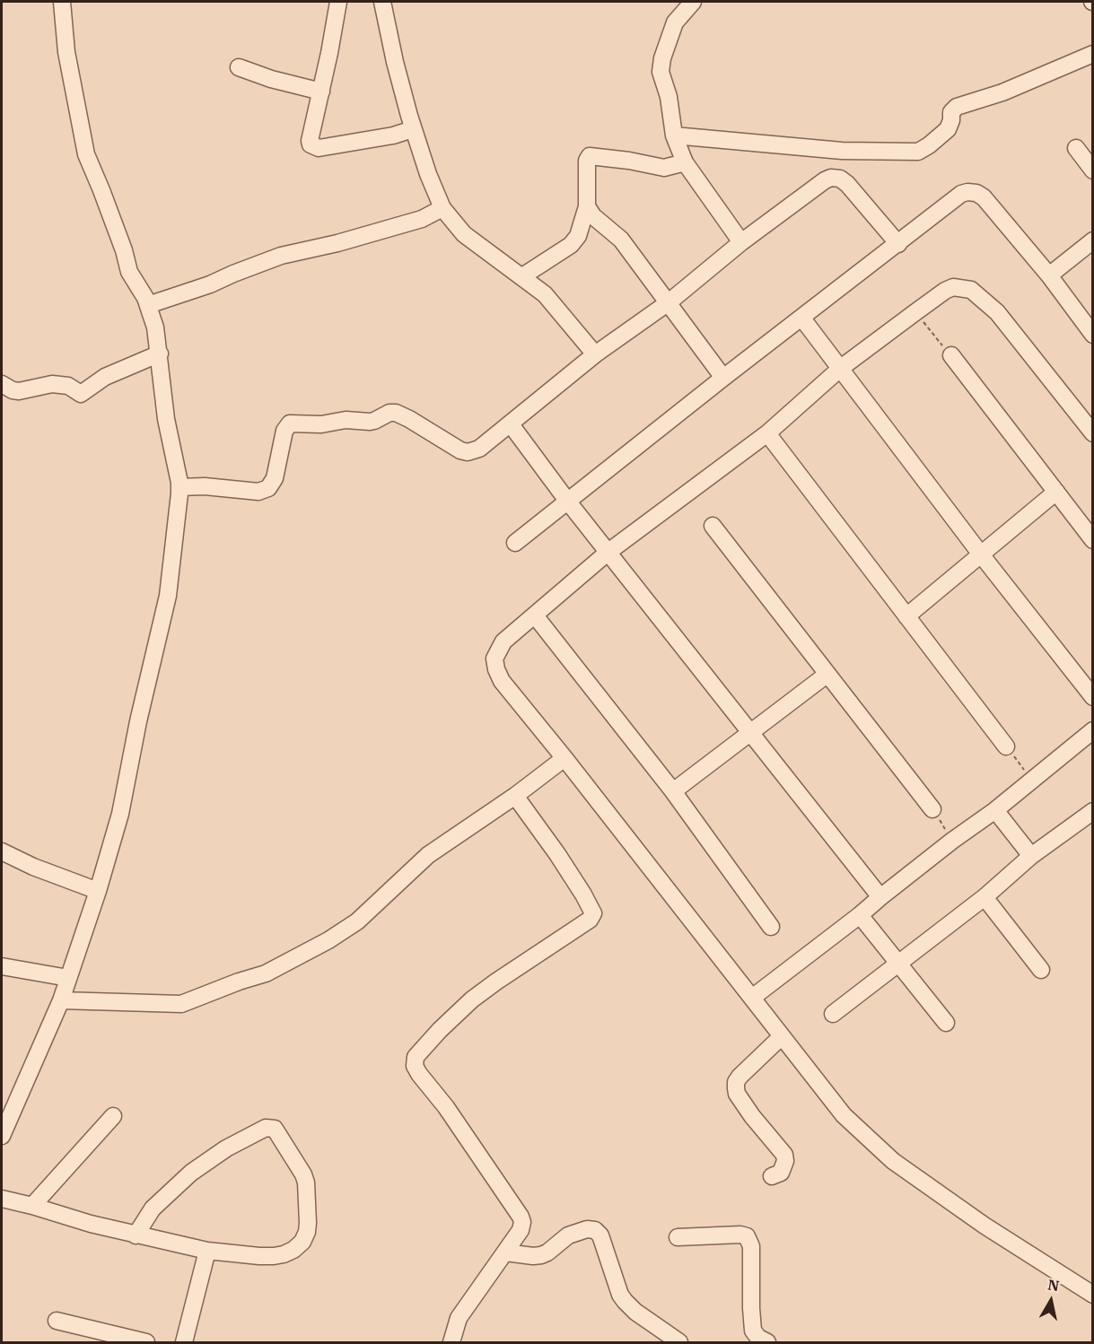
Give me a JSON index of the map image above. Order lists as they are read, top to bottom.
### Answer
{
  "north": "top"
}
